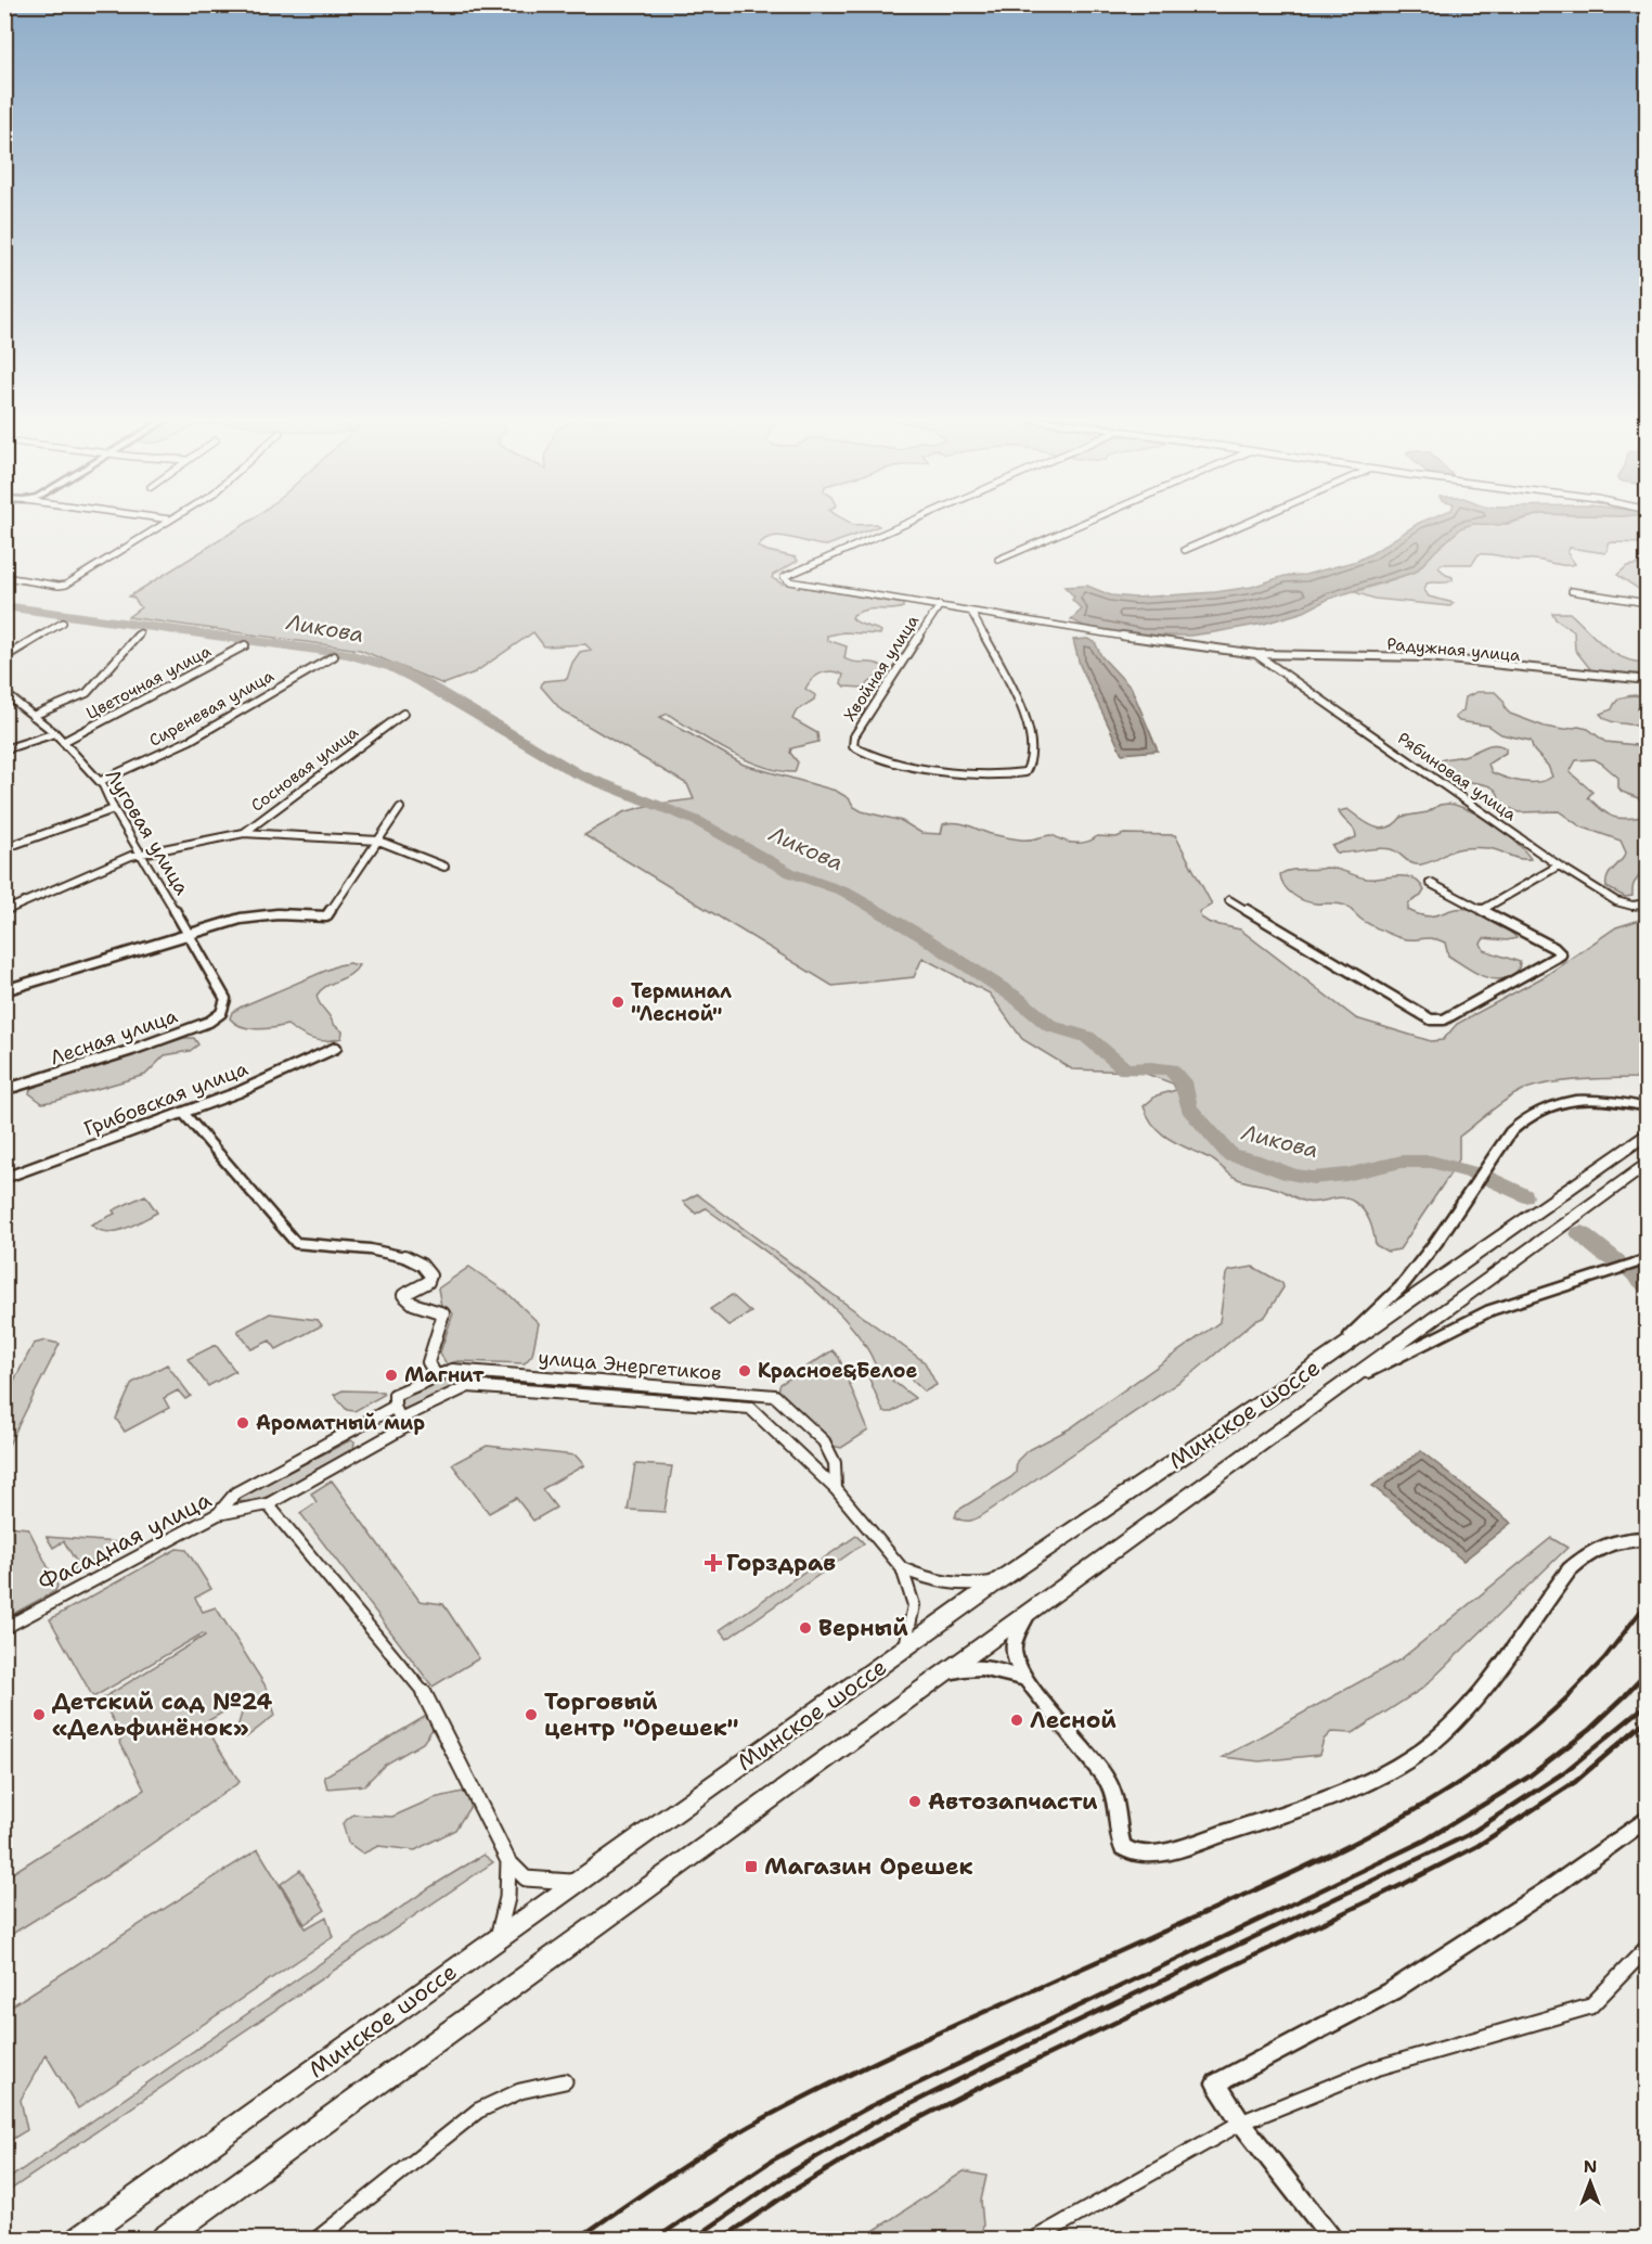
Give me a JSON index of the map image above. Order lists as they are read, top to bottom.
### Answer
{
  "streets": {
    "highway": ["Минское шоссе"],
    "street": [
      "Радужная улица",
      "Хвойная улица",
      "Цветочная улица",
      "Сиреневая улица",
      "Сосновая улица",
      "Рябиновая улица",
      "Луговая улица",
      "Лесная улица",
      "Грибовская улица",
      "улица Энергетиков",
      "Фасадная улица"
    ]
  },
  "crossings": [
    ["Радужная улица", "Хвойная улица"],
    ["Радужная улица", "Рябиновая улица"],
    ["Цветочная улица", "Луговая улица"],
    ["Сиреневая улица", "Луговая улица"],
    ["Луговая улица", "Лесная улица"]
  ],
  "water": ["Ликова"],
  "places": {
    "other": [
      "Терминал \"Лесной\"",
      "Красное&Белое",
      "Магнит",
      "Ароматный мир",
      "Верный",
      "Детский сад №24 «Дельфинёнок»",
      "Торговый центр \"Орешек\"",
      "Лесной",
      "Автозапчасти"
    ],
    "health": ["Горздрав"],
    "transit": ["Магазин Орешек"]
  },
  "north": "top"
}
